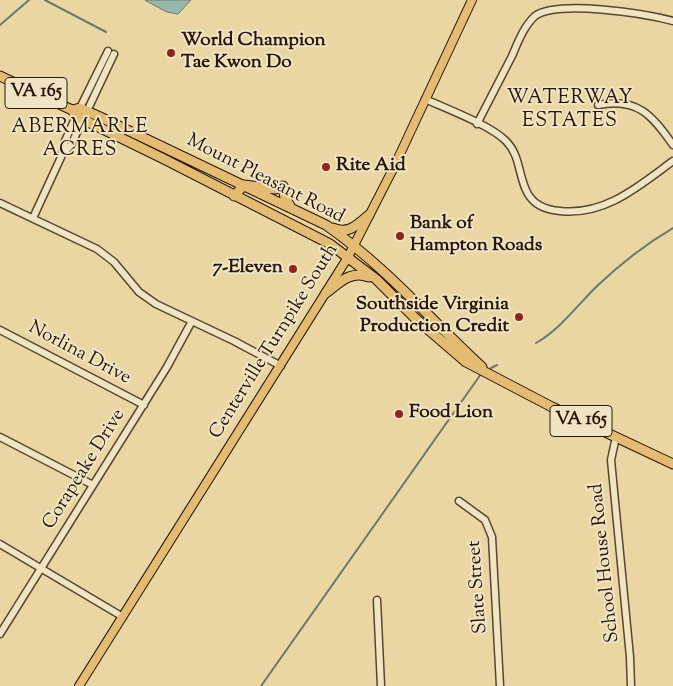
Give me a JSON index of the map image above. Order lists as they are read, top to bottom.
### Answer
{
  "streets": {
    "highway": ["VA 165", "Mount Pleasant Road"],
    "main road": ["Centerville Turnpike South"],
    "street": [
      "Norlina Drive",
      "Corapeake Drive",
      "School House Road",
      "Slate Street"
    ]
  },
  "crossings": [
    ["Mount Pleasant Road", "Centerville Turnpike South"],
    ["Mount Pleasant Road", "School House Road"],
    ["Norlina Drive", "Corapeake Drive"]
  ],
  "districts": ["WATERWAY ESTATES", "ABERMARLE ACRES"],
  "places": [
    "World Champion Tae Kwon Do",
    "Rite Aid",
    "Bank of Hampton Roads",
    "7-Eleven",
    "Southside Virginia Production Credit",
    "Food Lion"
  ]
}
